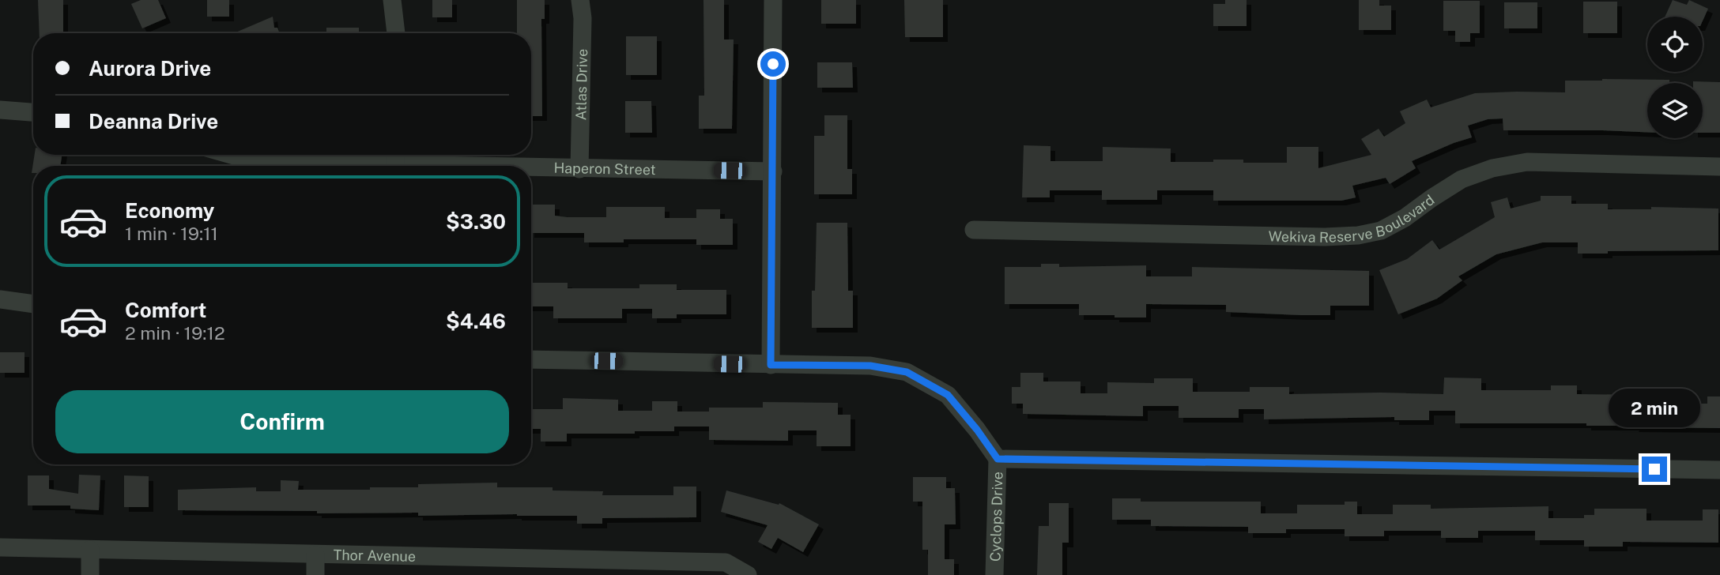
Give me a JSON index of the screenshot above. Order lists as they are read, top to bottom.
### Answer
{
  "streets": {
    "street": [
      "Atlas Drive",
      "Haperon Street",
      "Wekiva Reserve Boulevard",
      "Cyclops Drive",
      "Thor Avenue"
    ]
  },
  "crossings": [
    ["Atlas Drive", "Haperon Street"]
  ],
  "page": {
    "banner": ["Aurora Drive", "Deanna Drive"],
    "list": [
      {
        "name": "Economy",
        "note": "1 min · 19:11",
        "value": "$3.30"
      },
      {
        "name": "Comfort",
        "note": "2 min · 19:12",
        "value": "$4.46"
      }
    ],
    "buttons": "Confirm",
    "bubble": "2 min"
  }
}
